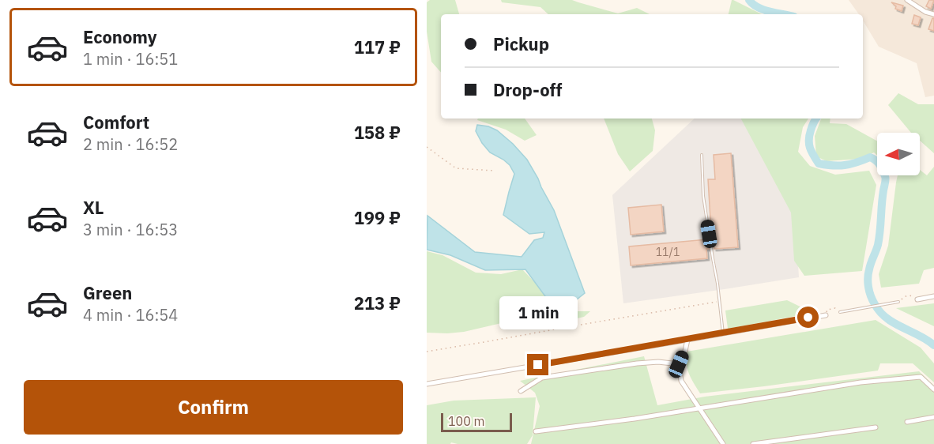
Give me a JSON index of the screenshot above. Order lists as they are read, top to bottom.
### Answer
{
  "house_numbers": ["11/1"],
  "scale_bar": "100 m",
  "north": "left",
  "page": {
    "list": [
      {
        "name": "Economy",
        "note": "1 min · 16:51",
        "value": "117 ₽"
      },
      {
        "name": "Comfort",
        "note": "2 min · 16:52",
        "value": "158 ₽"
      },
      {
        "name": "XL",
        "note": "3 min · 16:53",
        "value": "199 ₽"
      },
      {
        "name": "Green",
        "note": "4 min · 16:54",
        "value": "213 ₽"
      }
    ],
    "banner": ["Pickup", "Drop-off"],
    "bubble": "1 min",
    "buttons": "Confirm",
    "scale": "100 m"
  }
}
